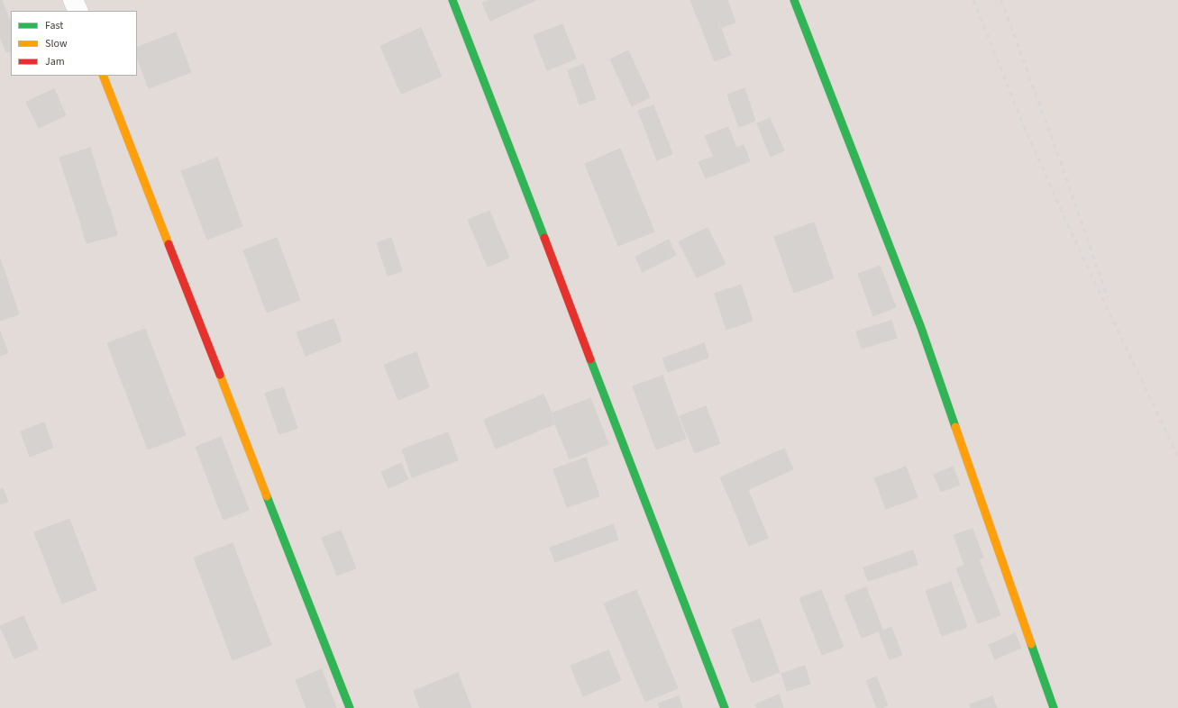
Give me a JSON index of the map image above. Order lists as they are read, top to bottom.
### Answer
{
  "legend": ["Fast", "Slow", "Jam"]
}
